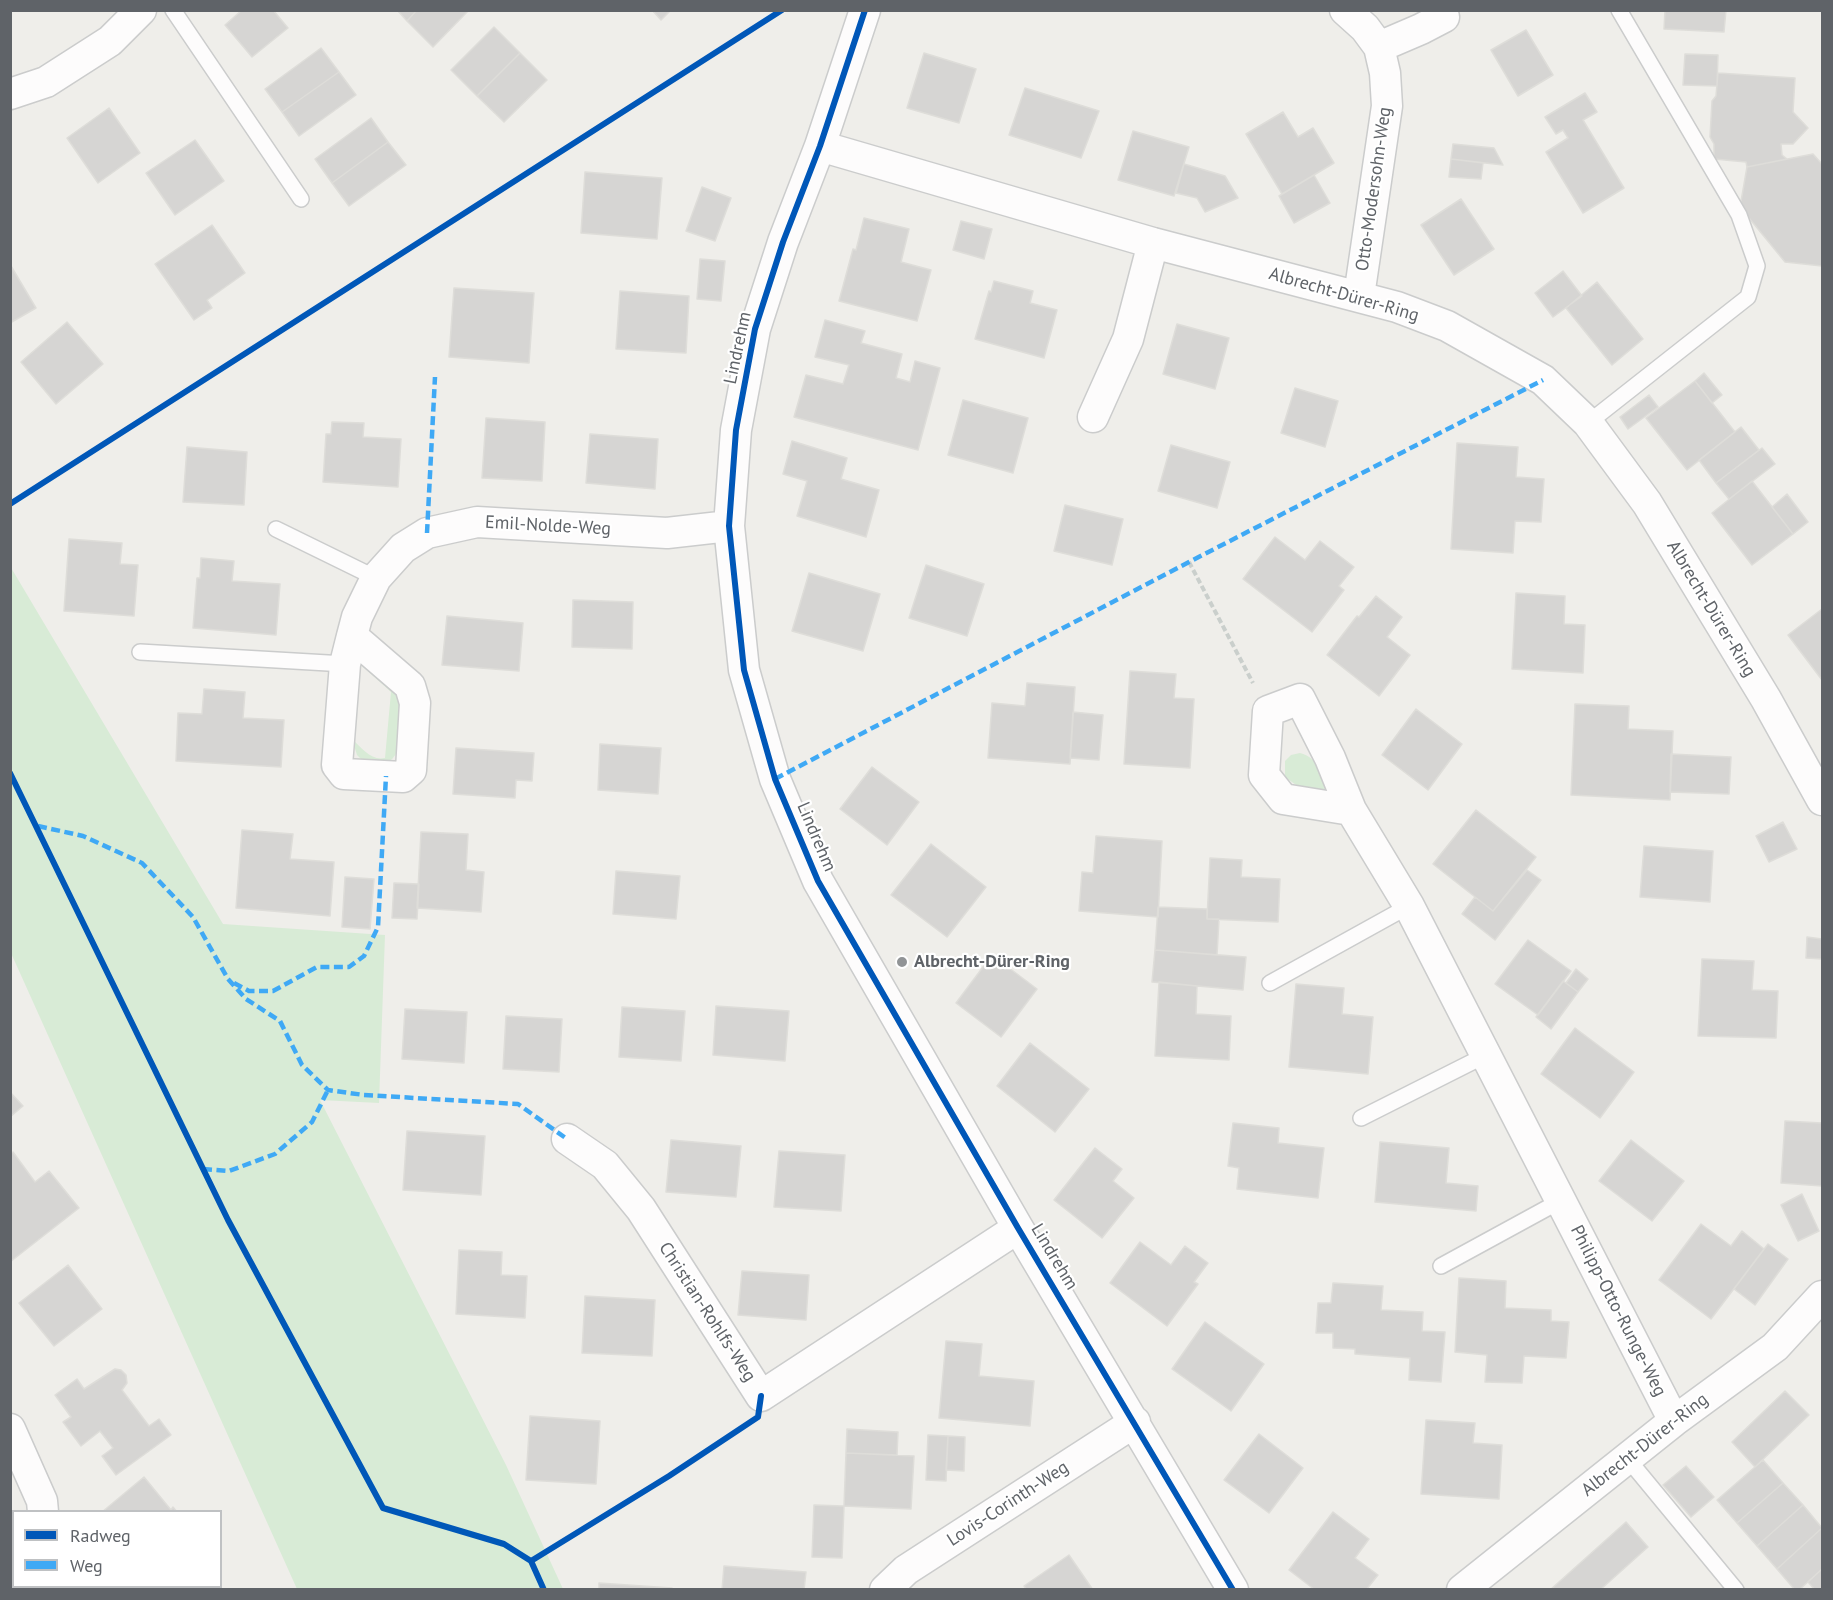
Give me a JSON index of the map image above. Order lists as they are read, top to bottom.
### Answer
{
  "streets": {
    "street": [
      "Otto-Modersohn-Weg",
      "Albrecht-Dürer-Ring",
      "Lindrehm",
      "Emil-Nolde-Weg",
      "Philipp-Otto-Runge-Weg",
      "Christian-Rohlfs-Weg",
      "Lovis-Corinth-Weg"
    ]
  },
  "crossings": [
    ["Otto-Modersohn-Weg", "Albrecht-Dürer-Ring"],
    ["Albrecht-Dürer-Ring", "Lindrehm"],
    ["Albrecht-Dürer-Ring", "Philipp-Otto-Runge-Weg"],
    ["Lindrehm", "Emil-Nolde-Weg"],
    ["Lindrehm", "Christian-Rohlfs-Weg"],
    ["Lindrehm", "Lovis-Corinth-Weg"]
  ],
  "places": ["Albrecht-Dürer-Ring"],
  "legend": ["Radweg", "Weg"]
}
